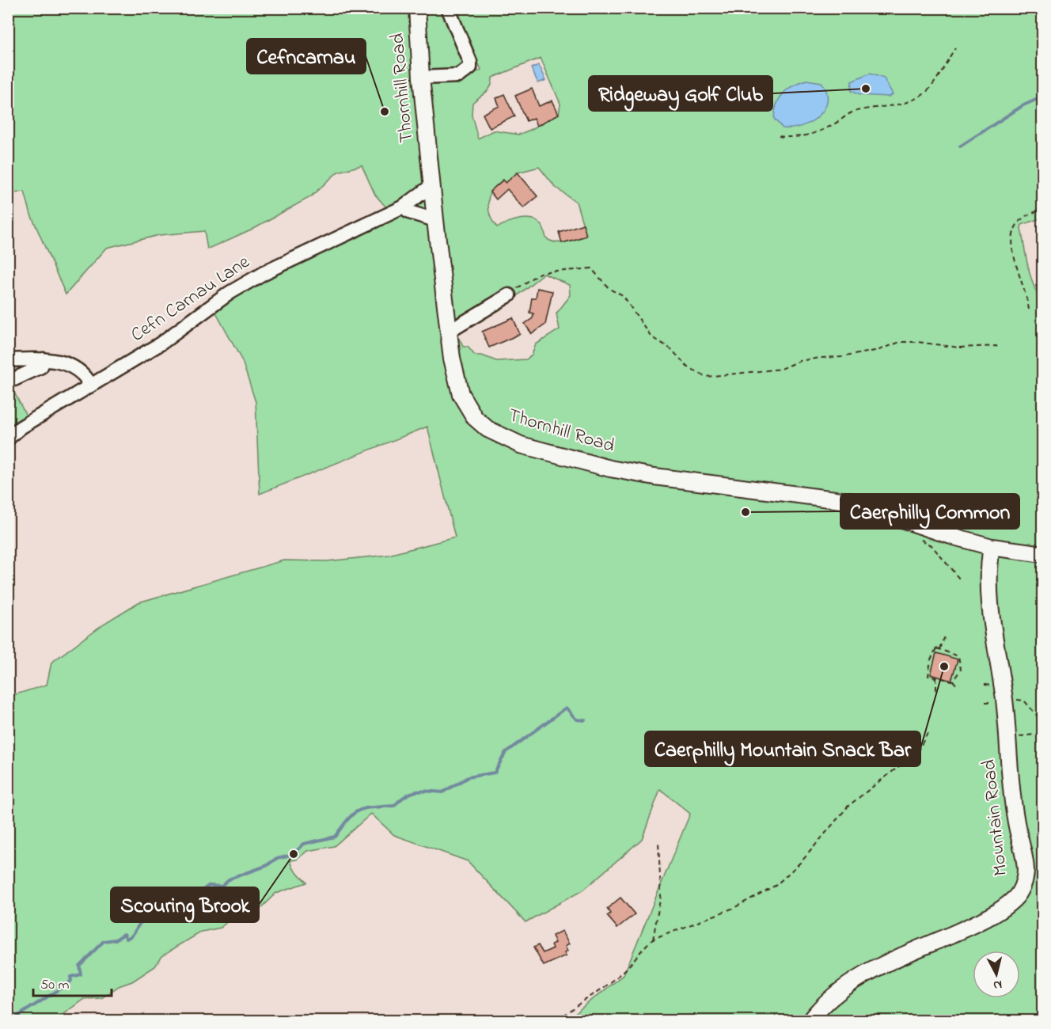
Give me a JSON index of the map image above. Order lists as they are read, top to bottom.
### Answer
{
  "streets": {
    "main road": ["Thornhill Road", "Mountain Road"],
    "street": ["Cefn Carnau Lane"]
  },
  "crossings": [
    ["Thornhill Road", "Cefn Carnau Lane"],
    ["Thornhill Road", "Mountain Road"]
  ],
  "places": [
    "Ridgeway Golf Club",
    "Cefncarnau",
    "Caerphilly Common",
    "Caerphilly Mountain Snack Bar",
    "Scouring Brook"
  ],
  "scale_bar": "50 m",
  "north": "bottom"
}
